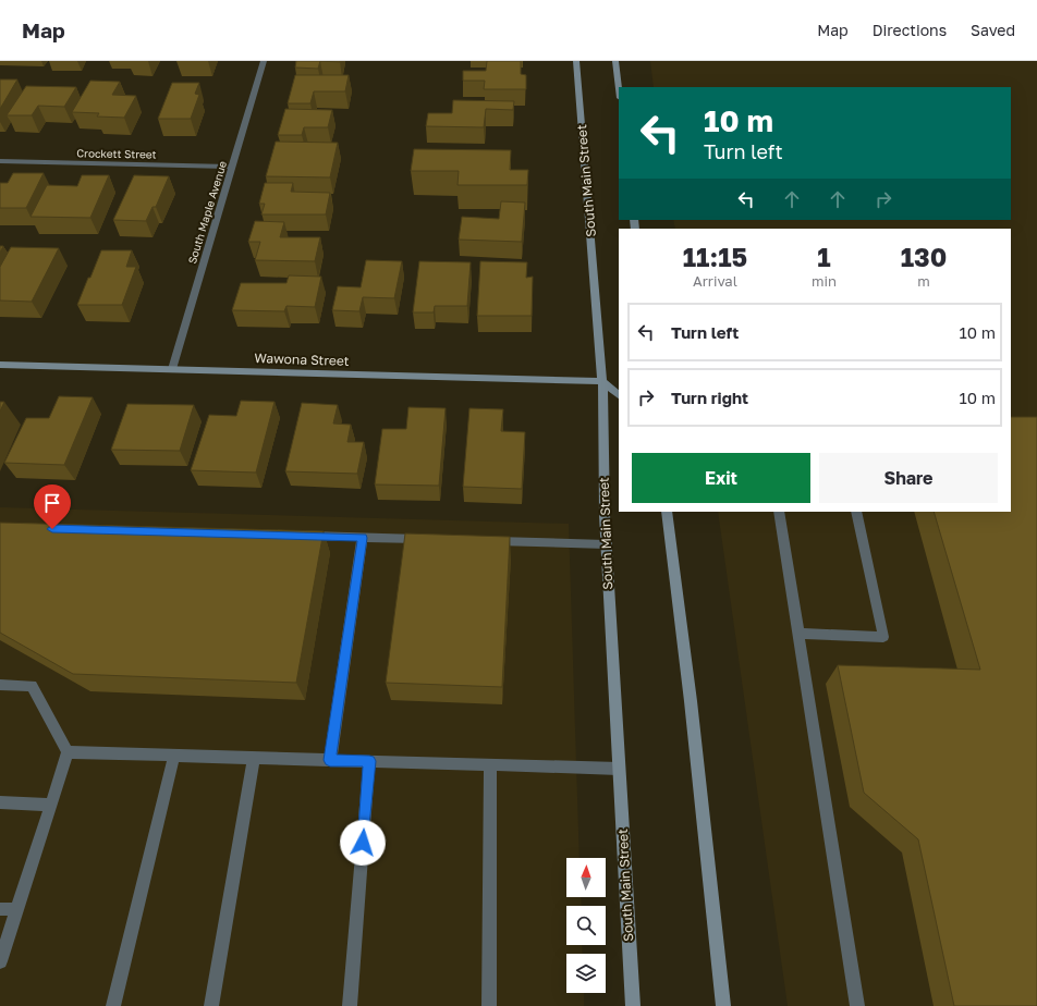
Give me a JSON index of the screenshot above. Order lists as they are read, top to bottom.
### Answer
{
  "streets": {
    "main road": ["South Main Street", "Wawona Street"],
    "street": ["Crockett Street", "South Maple Avenue"]
  },
  "crossings": [
    ["Crockett Street", "South Maple Avenue"],
    ["South Main Street", "Wawona Street"],
    ["South Maple Avenue", "Wawona Street"]
  ],
  "north": "top",
  "page": {
    "header": "Map",
    "nav": ["Map", "Directions", "Saved"],
    "turn": ["10 m", "Turn left"],
    "eta": [
      "11:15",
      "Arrival",
      "1",
      "min",
      "130",
      "m"
    ],
    "list": [
      {
        "name": "Turn left",
        "value": "10 m"
      },
      {
        "name": "Turn right",
        "value": "10 m"
      }
    ],
    "buttons": ["Exit", "Share"]
  }
}
